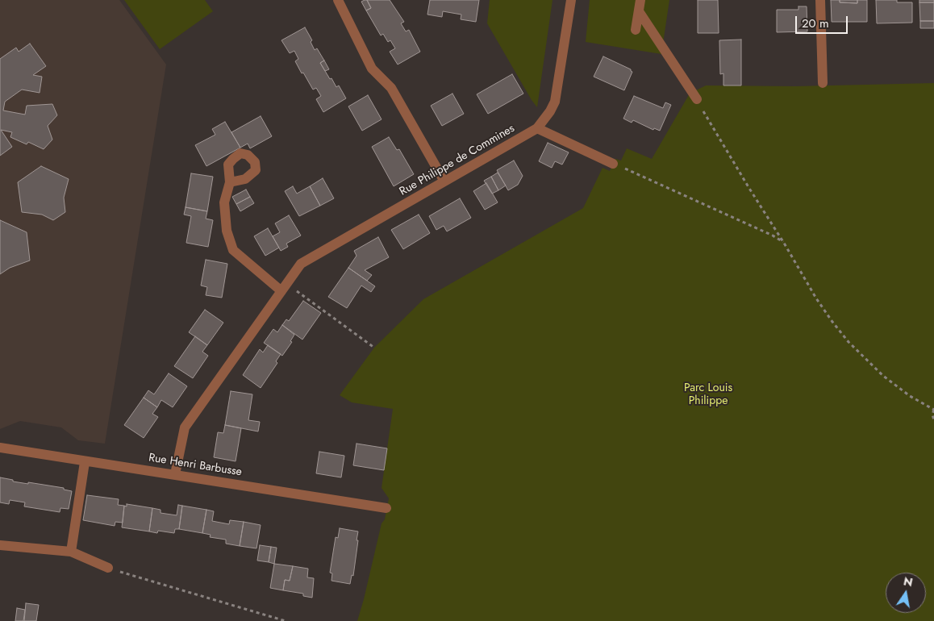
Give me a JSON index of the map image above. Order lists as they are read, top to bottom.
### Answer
{
  "streets": {
    "street": ["Rue Philippe de Commines", "Rue Henri Barbusse"]
  },
  "crossings": [
    ["Rue Philippe de Commines", "Rue Henri Barbusse"]
  ],
  "parks": ["Parc Louis Philippe"],
  "scale_bar": "20 m",
  "north": "top"
}
